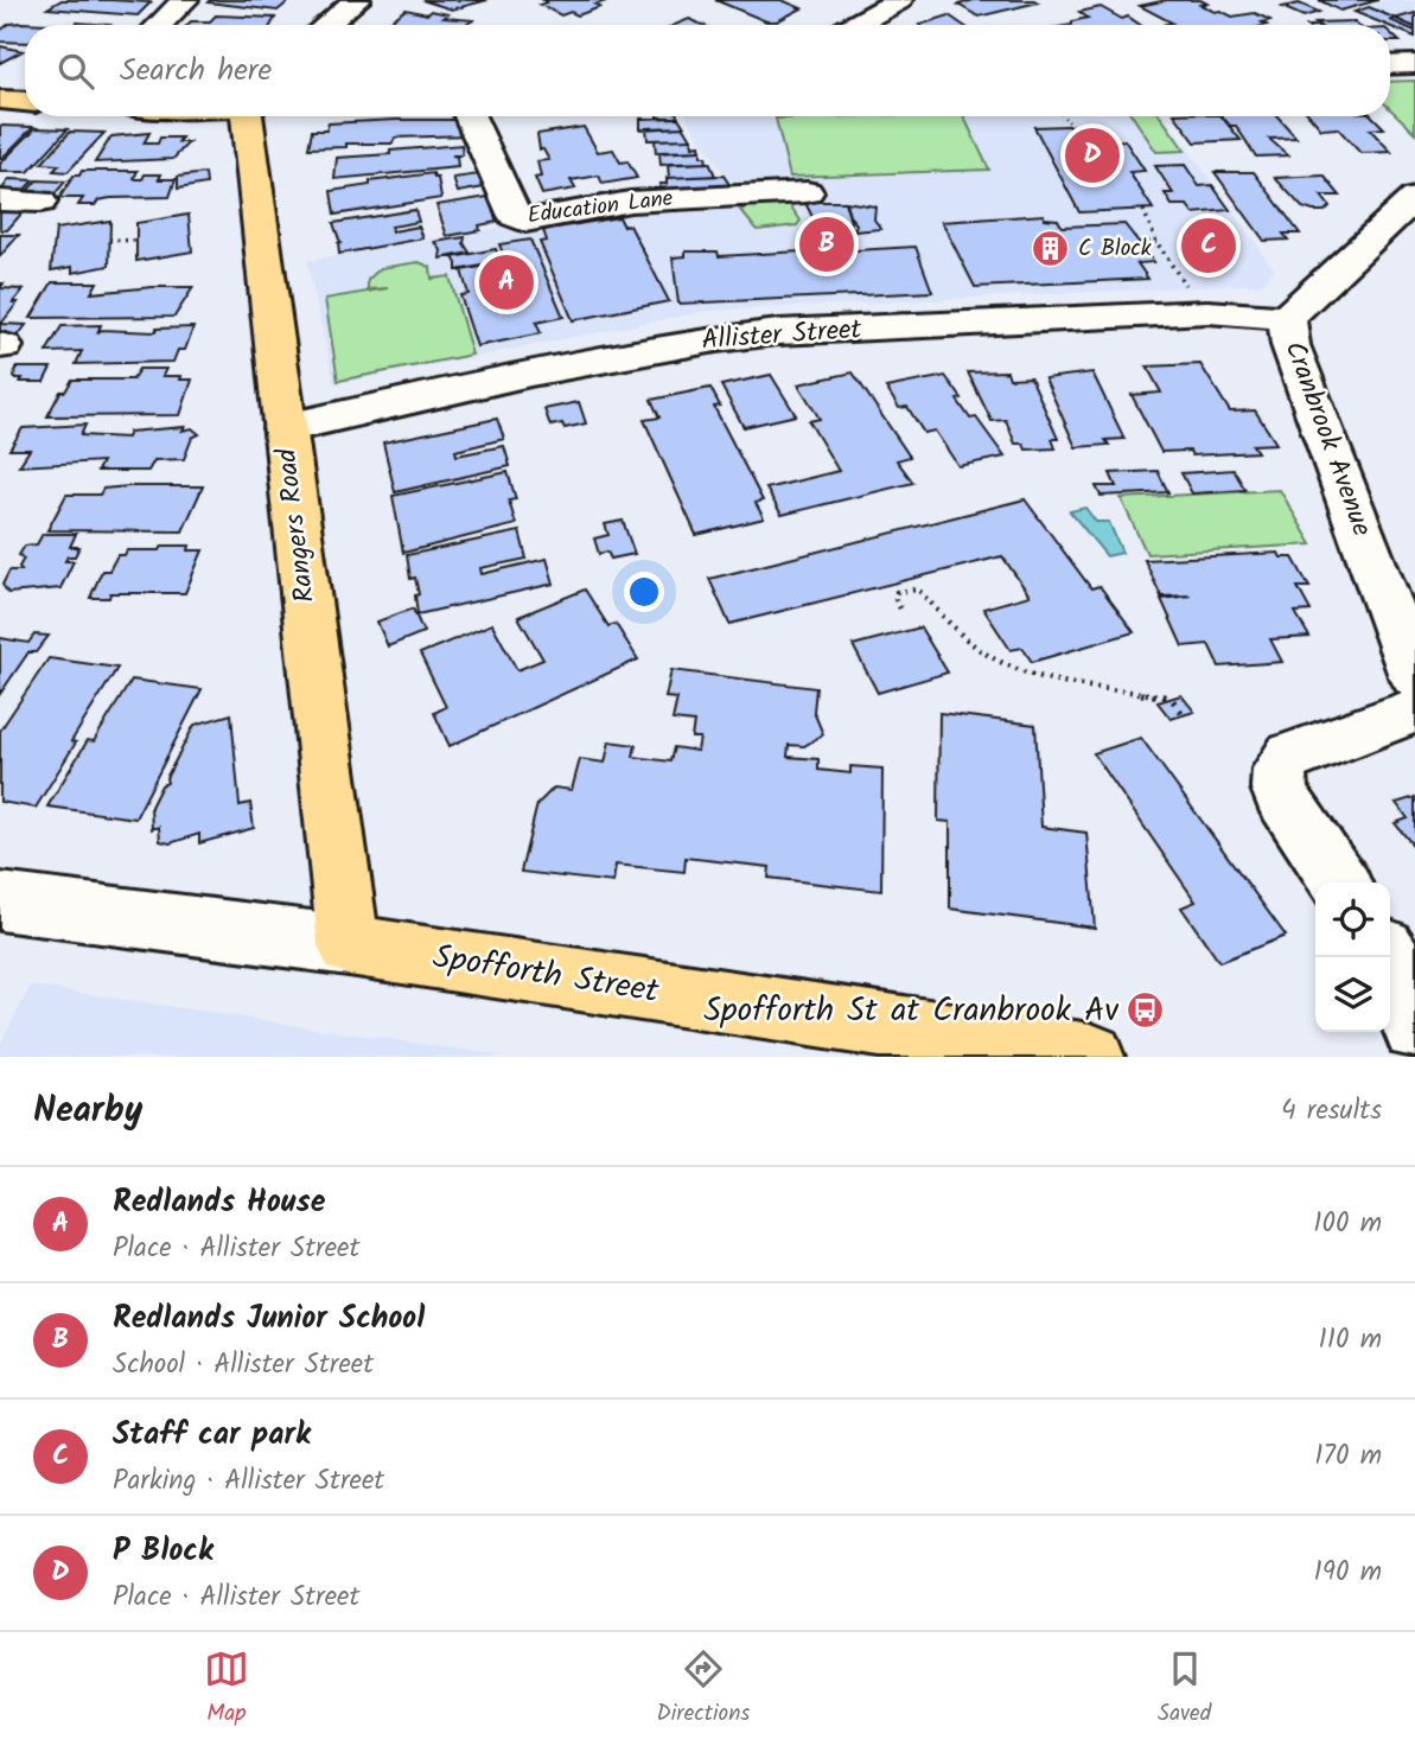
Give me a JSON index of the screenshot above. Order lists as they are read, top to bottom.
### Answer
{
  "streets": {
    "main road": ["Rangers Road", "Spofforth Street"],
    "street": ["Education Lane", "Allister Street", "Cranbrook Avenue"]
  },
  "crossings": [
    ["Allister Street", "Cranbrook Avenue"],
    ["Allister Street", "Rangers Road"],
    ["Rangers Road", "Spofforth Street"]
  ],
  "places": {
    "building": ["C Block"],
    "bus stop": ["Spofforth St at Cranbrook Av"]
  },
  "page": {
    "search": "Search here",
    "pins": [
      "D",
      "B",
      "C",
      "A"
    ],
    "heading": ["Nearby", "4 results"],
    "list": [
      {
        "mark": "A",
        "name": "Redlands House",
        "note": "Place · Allister Street",
        "value": "100 m"
      },
      {
        "mark": "B",
        "name": "Redlands Junior School",
        "note": "School · Allister Street",
        "value": "110 m"
      },
      {
        "mark": "C",
        "name": "Staff car park",
        "note": "Parking · Allister Street",
        "value": "170 m"
      },
      {
        "mark": "D",
        "name": "P Block",
        "note": "Place · Allister Street",
        "value": "190 m"
      }
    ],
    "nav": ["Map", "Directions", "Saved"]
  }
}
